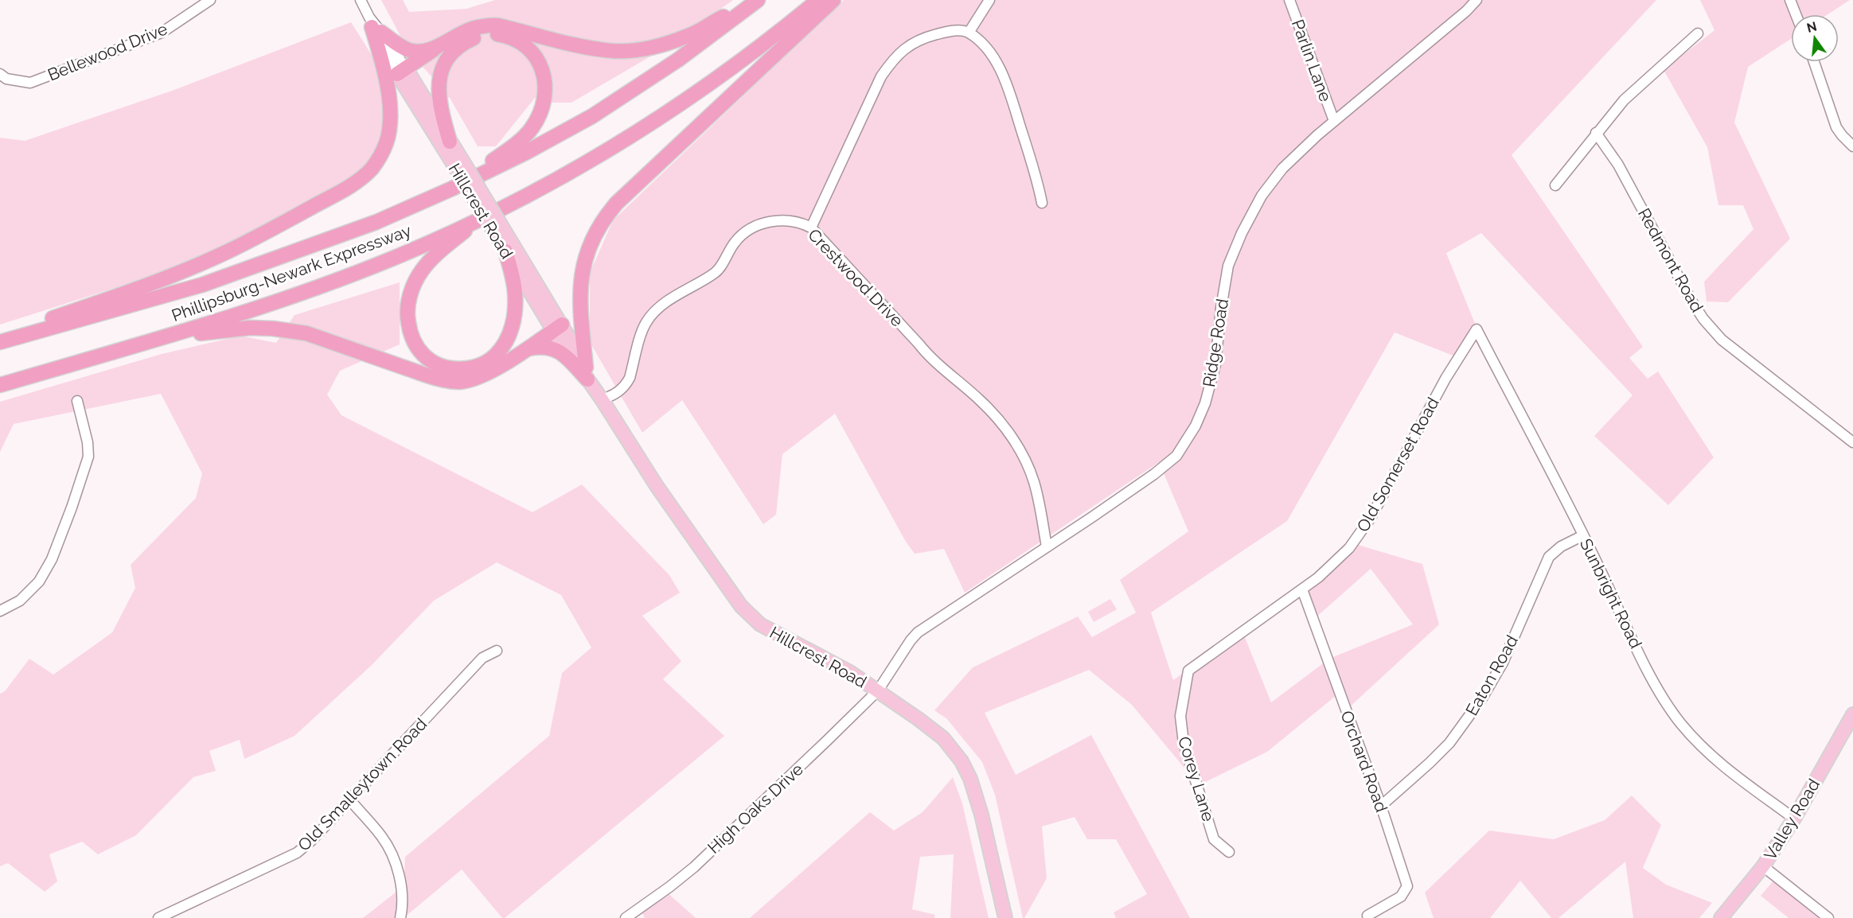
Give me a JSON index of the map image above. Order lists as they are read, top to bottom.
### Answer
{
  "streets": {
    "highway": ["Phillipsburg-Newark Expressway"],
    "main road": ["Hillcrest Road", "Valley Road"],
    "street": [
      "Bellewood Drive",
      "Parlin Lane",
      "Redmont Road",
      "Crestwood Drive",
      "Ridge Road",
      "Old Somerset Road",
      "Sunbright Road",
      "Eaton Road",
      "Orchard Road",
      "Corey Lane",
      "Old Smalleytown Road",
      "High Oaks Drive"
    ]
  },
  "crossings": [
    ["Parlin Lane", "Ridge Road"],
    ["Hillcrest Road", "Crestwood Drive"],
    ["Hillcrest Road", "Ridge Road"],
    ["Hillcrest Road", "High Oaks Drive"],
    ["Crestwood Drive", "Ridge Road"],
    ["Ridge Road", "High Oaks Drive"],
    ["Old Somerset Road", "Sunbright Road"],
    ["Old Somerset Road", "Orchard Road"],
    ["Old Somerset Road", "Corey Lane"],
    ["Sunbright Road", "Eaton Road"],
    ["Sunbright Road", "Valley Road"],
    ["Eaton Road", "Orchard Road"]
  ],
  "north": "top"
}
